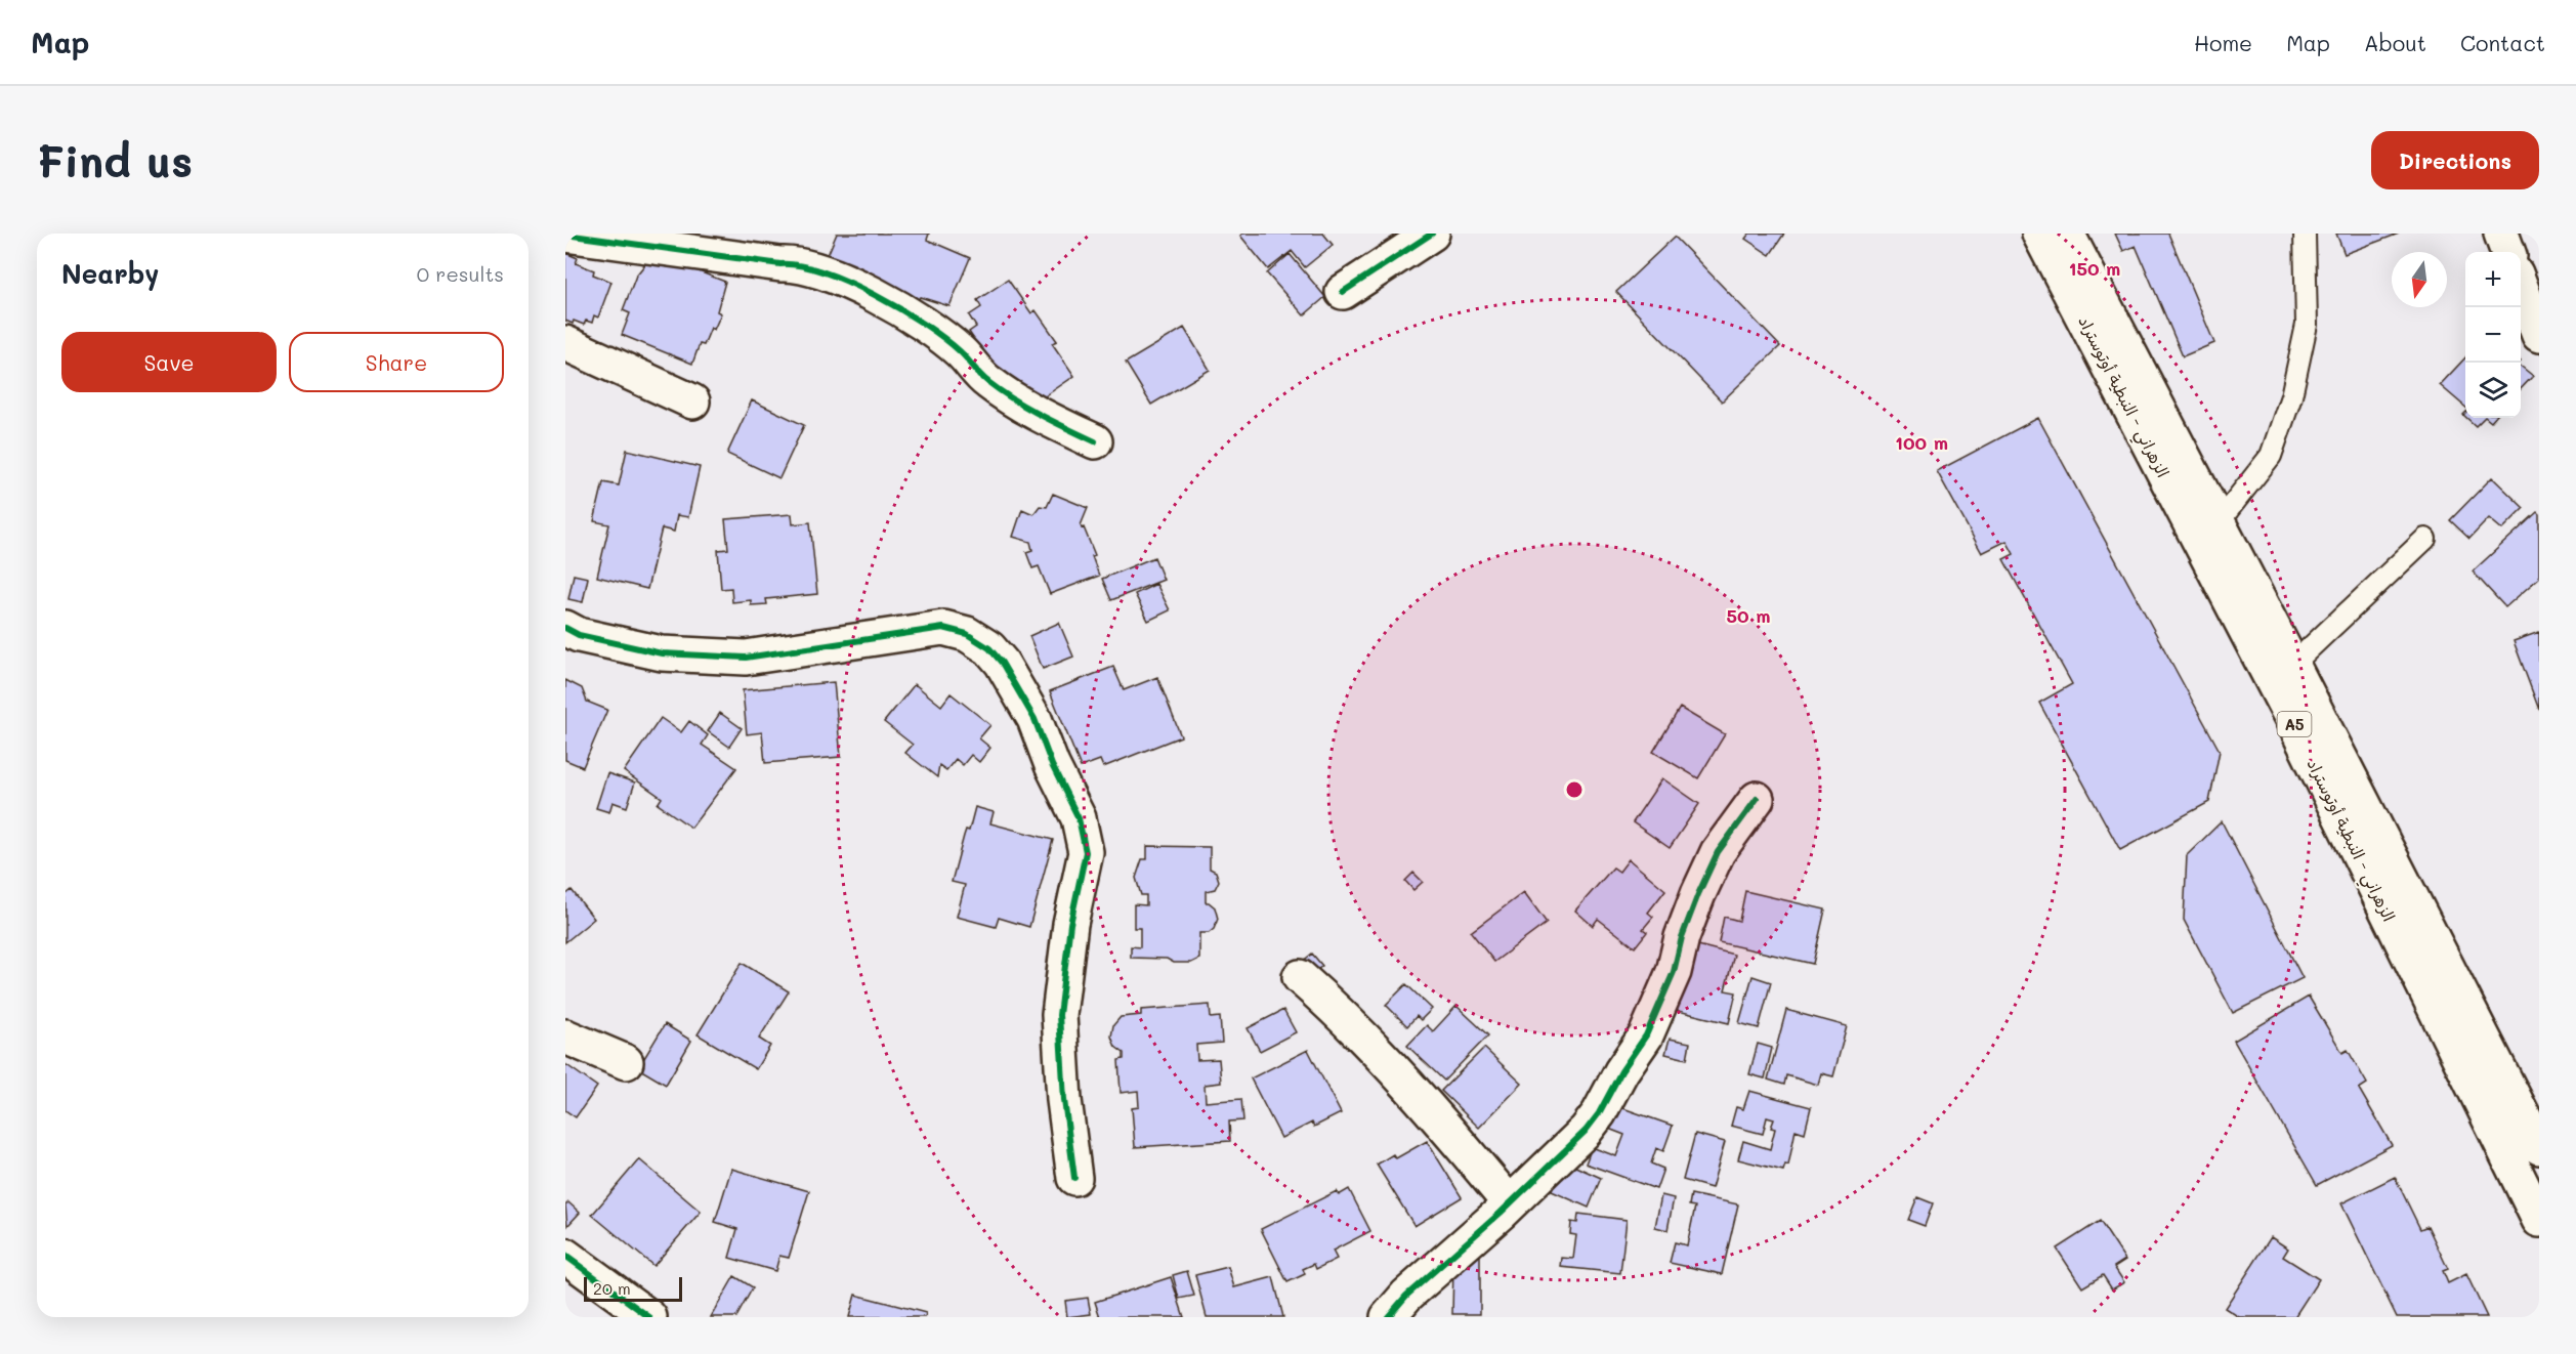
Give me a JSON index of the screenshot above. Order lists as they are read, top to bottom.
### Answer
{
  "streets": {
    "main road": ["الزهراني - النبطية أوتوستراد", "A5"]
  },
  "scale_bar": "20 m",
  "north": "bottom",
  "page": {
    "header": "Map",
    "nav": [
      "Home",
      "Map",
      "About",
      "Contact"
    ],
    "buttons": [
      "Directions",
      ["Save", "Share"]
    ],
    "title": "Find us",
    "heading": ["Nearby", "0 results"],
    "map_buttons": ["+", "−"],
    "scale": "20 m"
  },
  "rings": ["150 m", "100 m", "50 m"]
}
